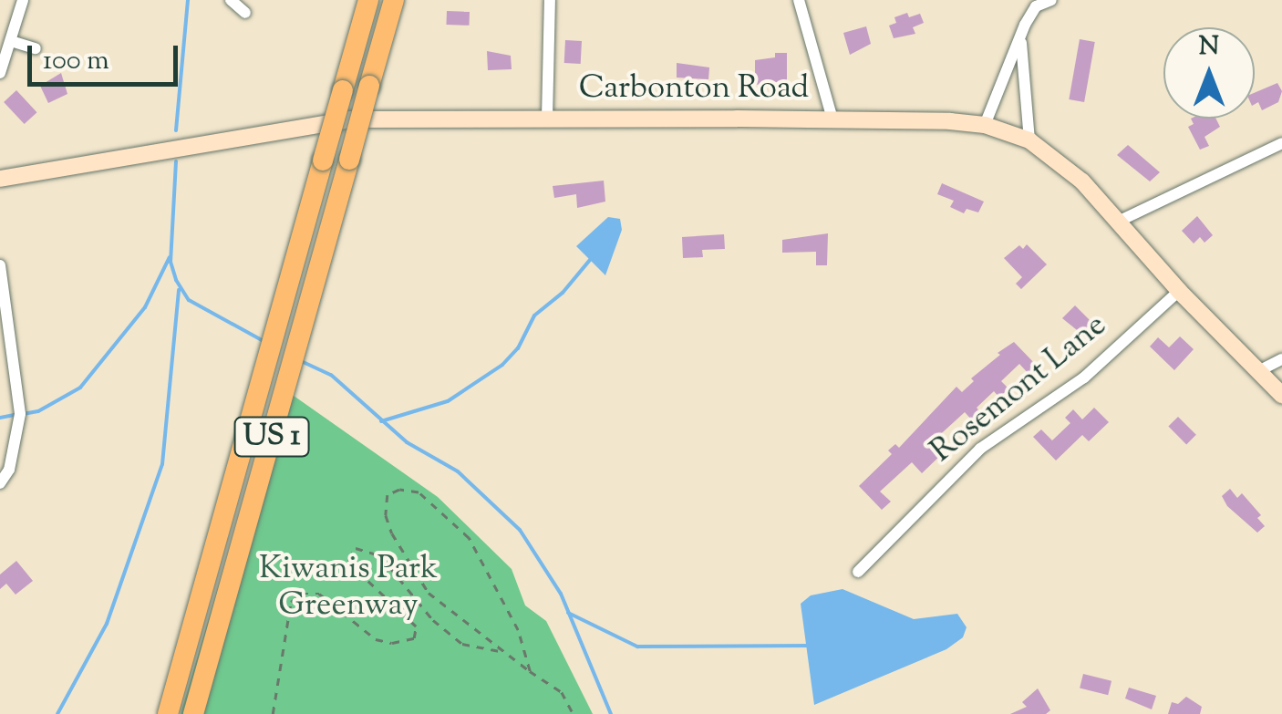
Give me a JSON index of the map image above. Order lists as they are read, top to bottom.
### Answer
{
  "streets": {
    "highway": ["US 1"],
    "street": ["Carbonton Road", "Rosemont Lane"]
  },
  "crossings": [
    ["Carbonton Road", "Rosemont Lane"]
  ],
  "parks": ["Kiwanis Park Greenway"],
  "scale_bar": "100 m",
  "north": "top"
}
